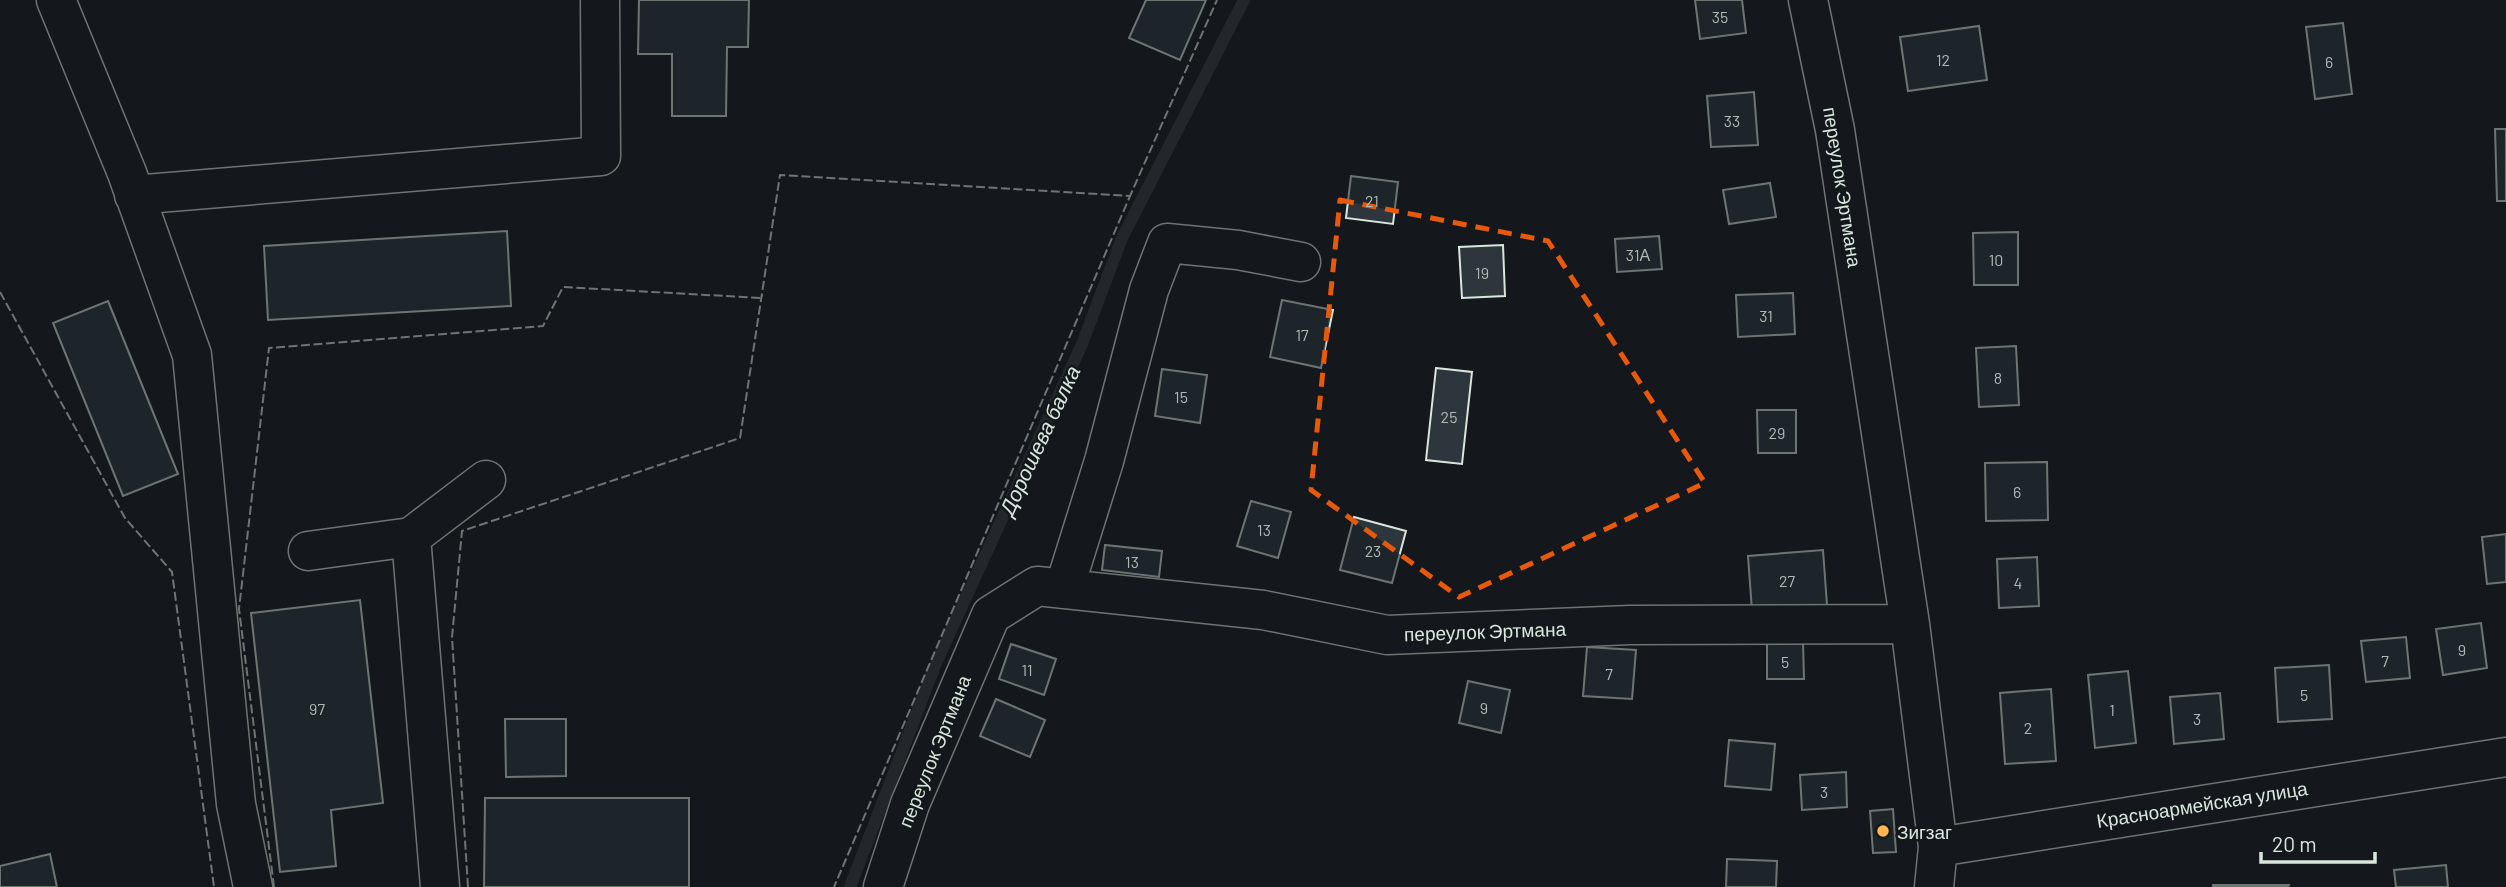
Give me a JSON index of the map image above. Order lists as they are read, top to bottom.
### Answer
{
  "streets": {
    "street": ["переулок Эртмана", "Красноармейская улица"]
  },
  "crossings": [
    ["переулок Эртмана", "Красноармейская улица"]
  ],
  "water": ["Дорошева балка"],
  "places": ["Зигзаг"],
  "house_numbers": [
    "35",
    "12",
    "6",
    "33",
    "21",
    "31А",
    "10",
    "19",
    "31",
    "17",
    "8",
    "15",
    "25",
    "29",
    "6",
    "13",
    "23",
    "13",
    "27",
    "4",
    "9",
    "7",
    "5",
    "11",
    "7",
    "5",
    "9",
    "97",
    "1",
    "3",
    "2",
    "3"
  ],
  "scale_bar": "20 m"
}
